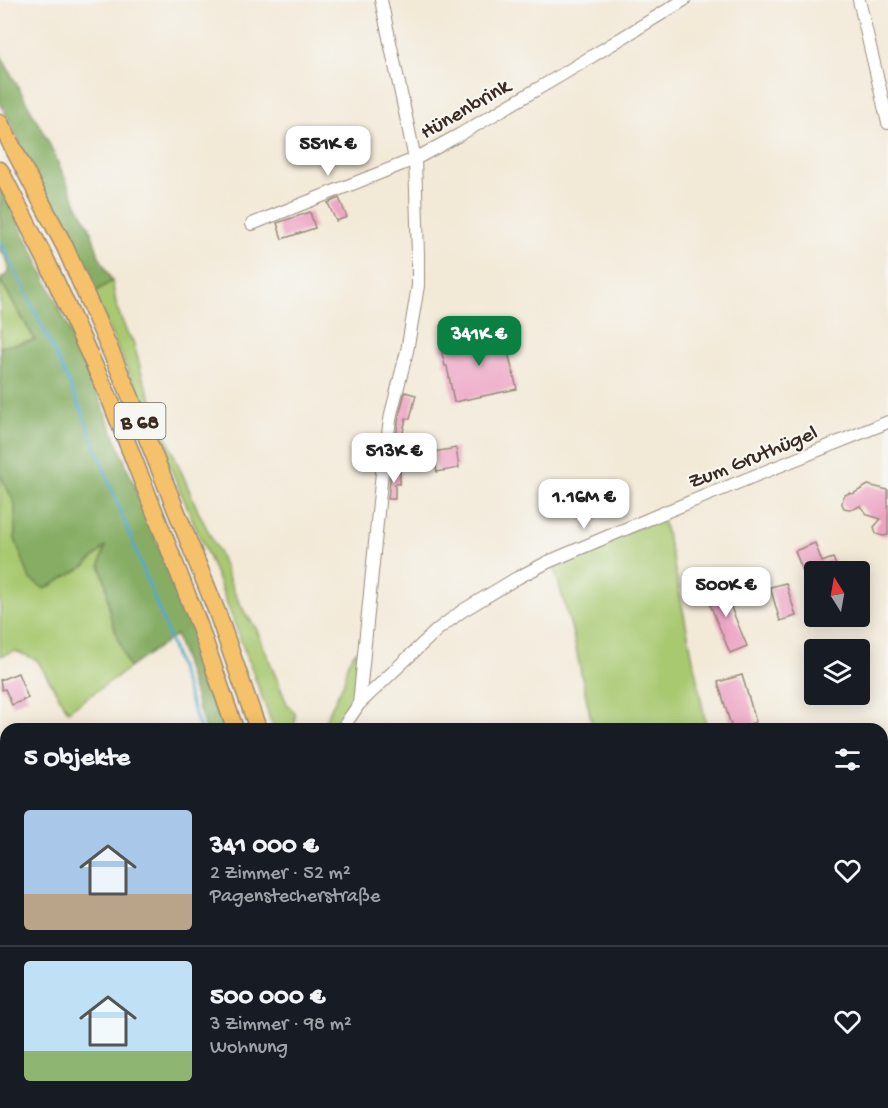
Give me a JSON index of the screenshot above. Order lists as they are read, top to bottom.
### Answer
{
  "streets": {
    "highway": ["B 68"],
    "street": ["Hünenbrink", "Zum Gruthügel"]
  },
  "north": "top",
  "page": {
    "price": [
      "551K €",
      "341K €",
      "513K €",
      "1.16M €",
      "500K €"
    ],
    "heading": "5 Objekte",
    "list": [
      {
        "name": "341 000 €",
        "note": "2 Zimmer · 52 m² · Pagenstecherstraße"
      },
      {
        "name": "500 000 €",
        "note": "3 Zimmer · 98 m² · Wohnung"
      }
    ]
  }
}
